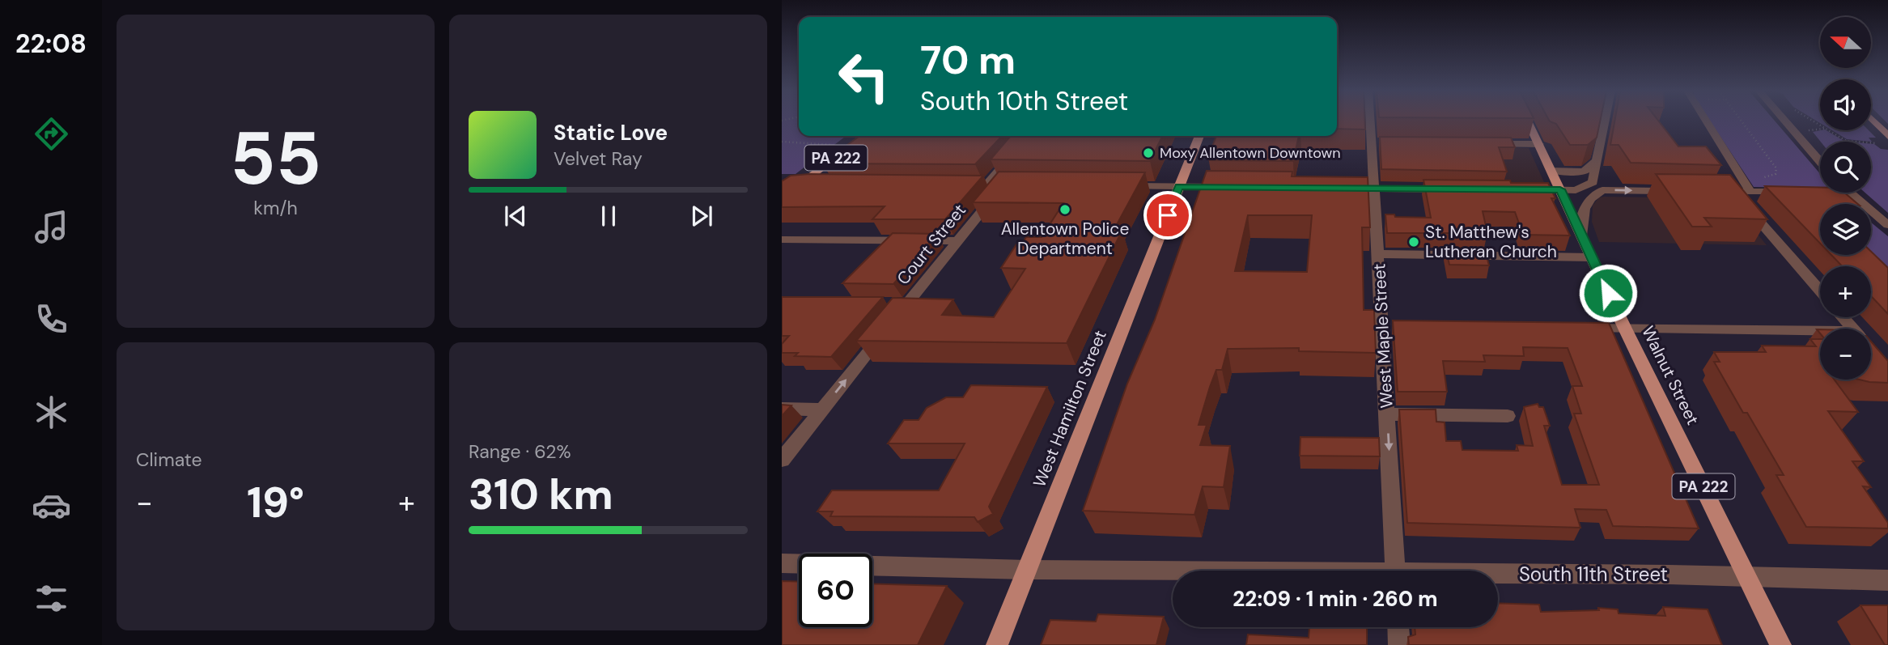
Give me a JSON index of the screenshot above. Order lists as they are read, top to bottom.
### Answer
{
  "streets": {
    "main road": ["PA 222", "Walnut Street", "West Hamilton Street"],
    "street": ["Court Street", "West Maple Street", "South 11th Street"]
  },
  "crossings": [
    ["Walnut Street", "South 11th Street"],
    ["West Hamilton Street", "South 11th Street"]
  ],
  "places": ["Moxy Allentown Downtown", "Allentown Police Department", "St. Matthew's Lutheran Church"],
  "north": "left",
  "page": {
    "tabs": "22:08",
    "tile": [
      ["55", "km/h"],
      "Climate",
      ["Range · 62%", "310 km"]
    ],
    "map_buttons": ["+", "−"],
    "turn": ["70 m", "South 10th Street"],
    "song": ["Static Love", "Velvet Ray"],
    "heat": ["−", "19°", "+"],
    "limit": "60",
    "trip": "22:09 · 1 min · 260 m"
  }
}
